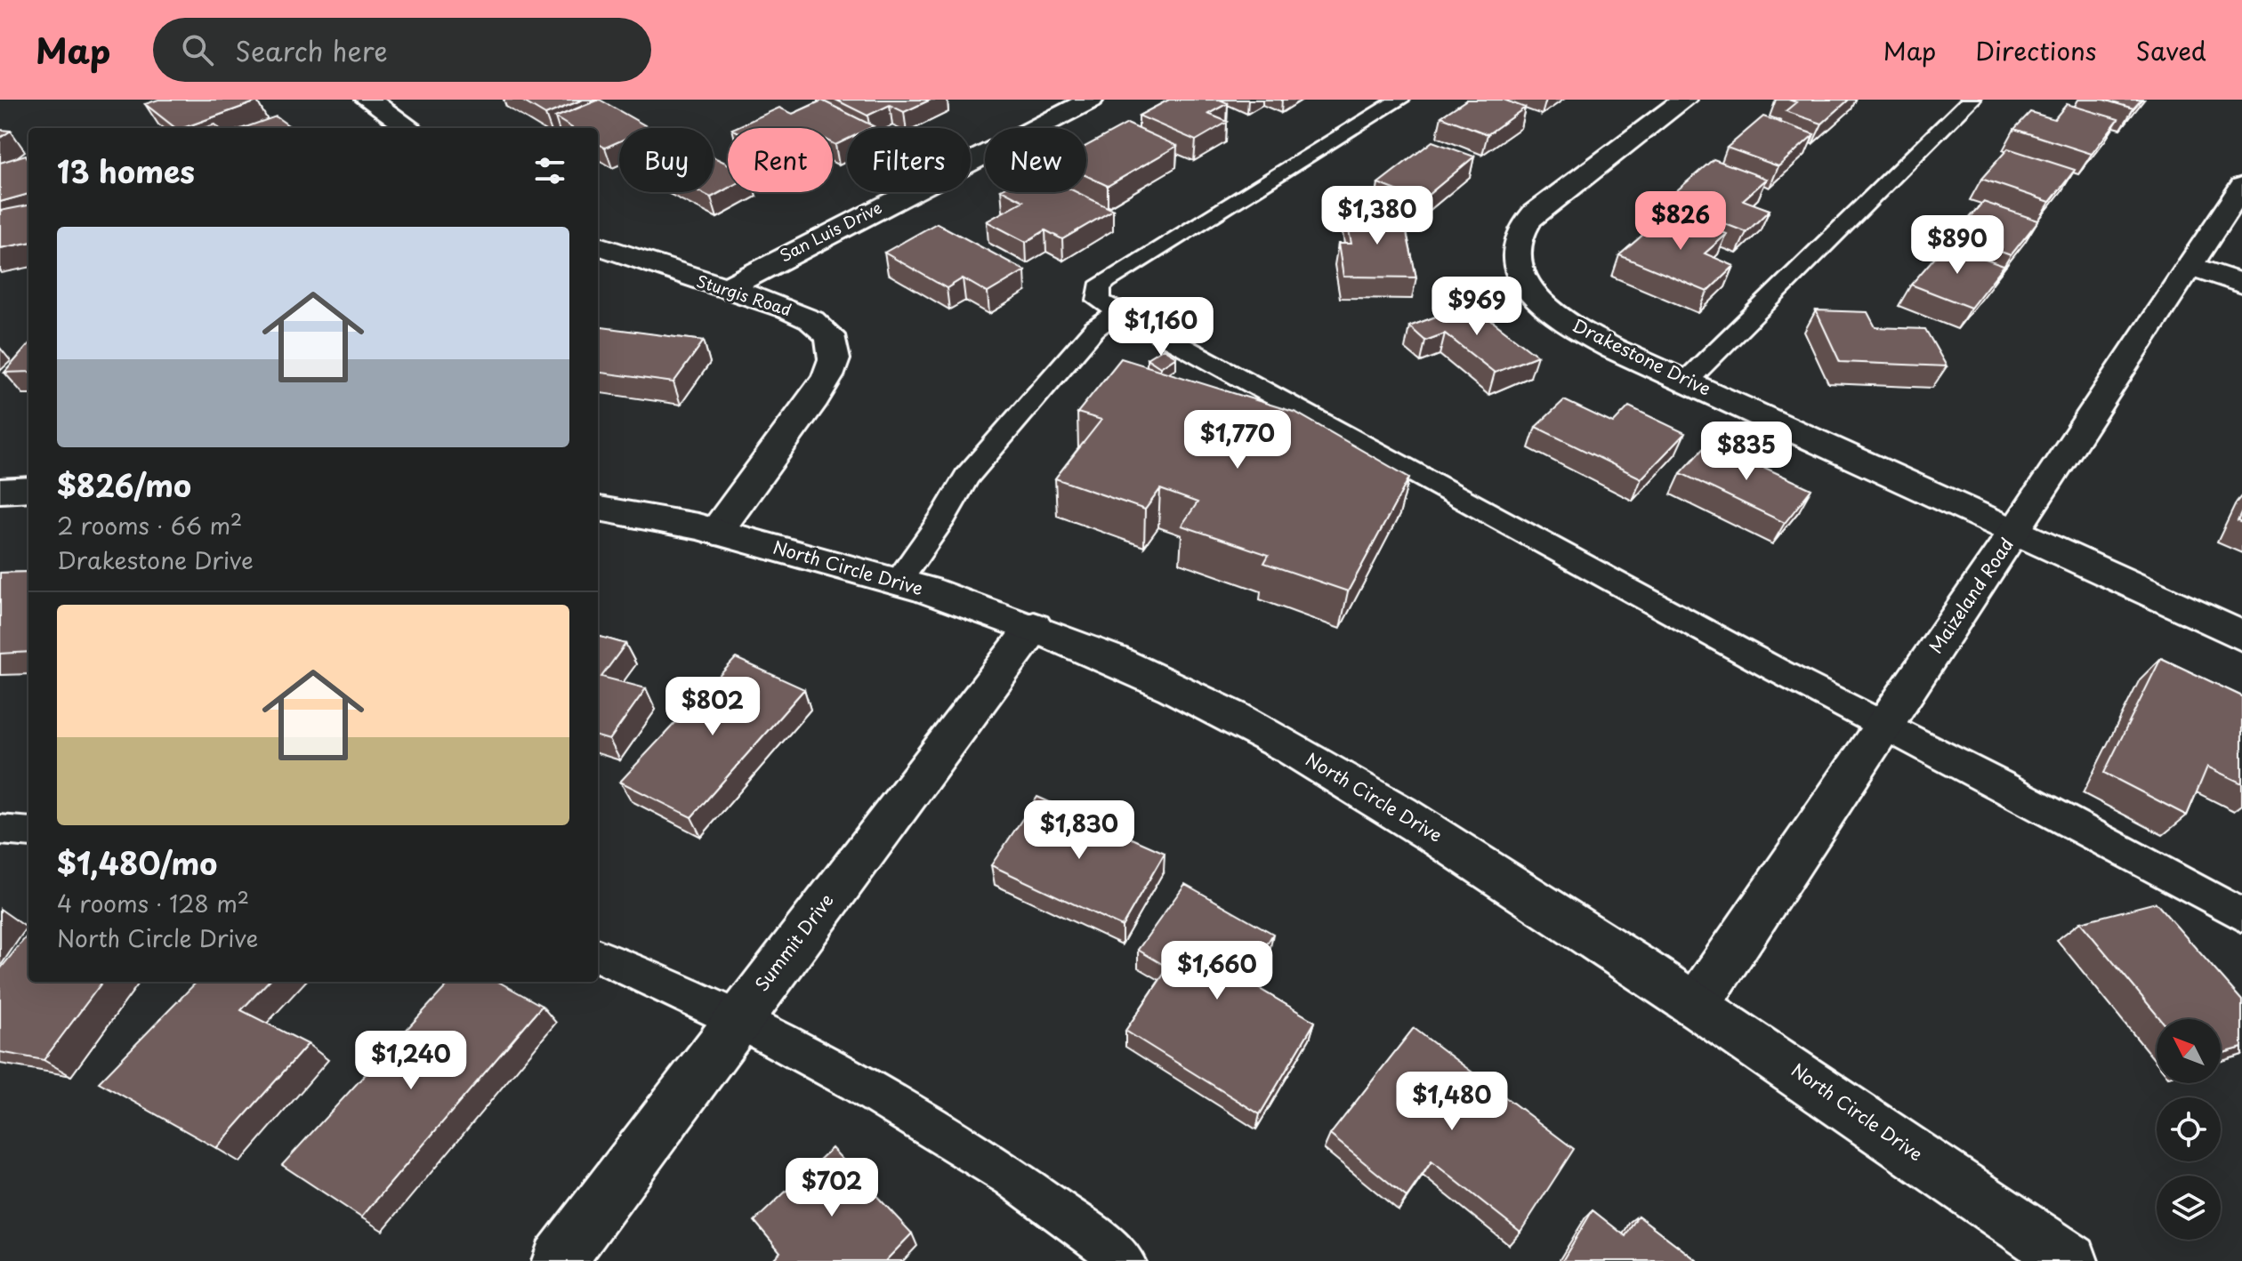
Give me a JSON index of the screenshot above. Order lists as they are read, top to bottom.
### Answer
{
  "streets": {
    "street": [
      "San Luis Drive",
      "Sturgis Road",
      "Drakestone Drive",
      "North Circle Drive",
      "Maizeland Road",
      "Summit Drive"
    ]
  },
  "crossings": [
    ["San Luis Drive", "Sturgis Road"],
    ["Sturgis Road", "North Circle Drive"],
    ["Drakestone Drive", "Maizeland Road"],
    ["North Circle Drive", "Maizeland Road"],
    ["North Circle Drive", "Summit Drive"]
  ],
  "north": "top left",
  "page": {
    "header": "Map",
    "search": "Search here",
    "nav": ["Map", "Directions", "Saved"],
    "chip": [
      "Buy",
      "Rent",
      "Filters",
      "New"
    ],
    "heading": "13 homes",
    "price": [
      "$1,380",
      "$826",
      "$890",
      "$969",
      "$1,160",
      "$1,770",
      "$835",
      "$802",
      "$1,830",
      "$1,660",
      "$1,240",
      "$1,480",
      "$702"
    ],
    "list": [
      {
        "name": "$826/mo",
        "note": "2 rooms · 66 m² · Drakestone Drive"
      },
      {
        "name": "$1,480/mo",
        "note": "4 rooms · 128 m² · North Circle Drive"
      }
    ]
  }
}
